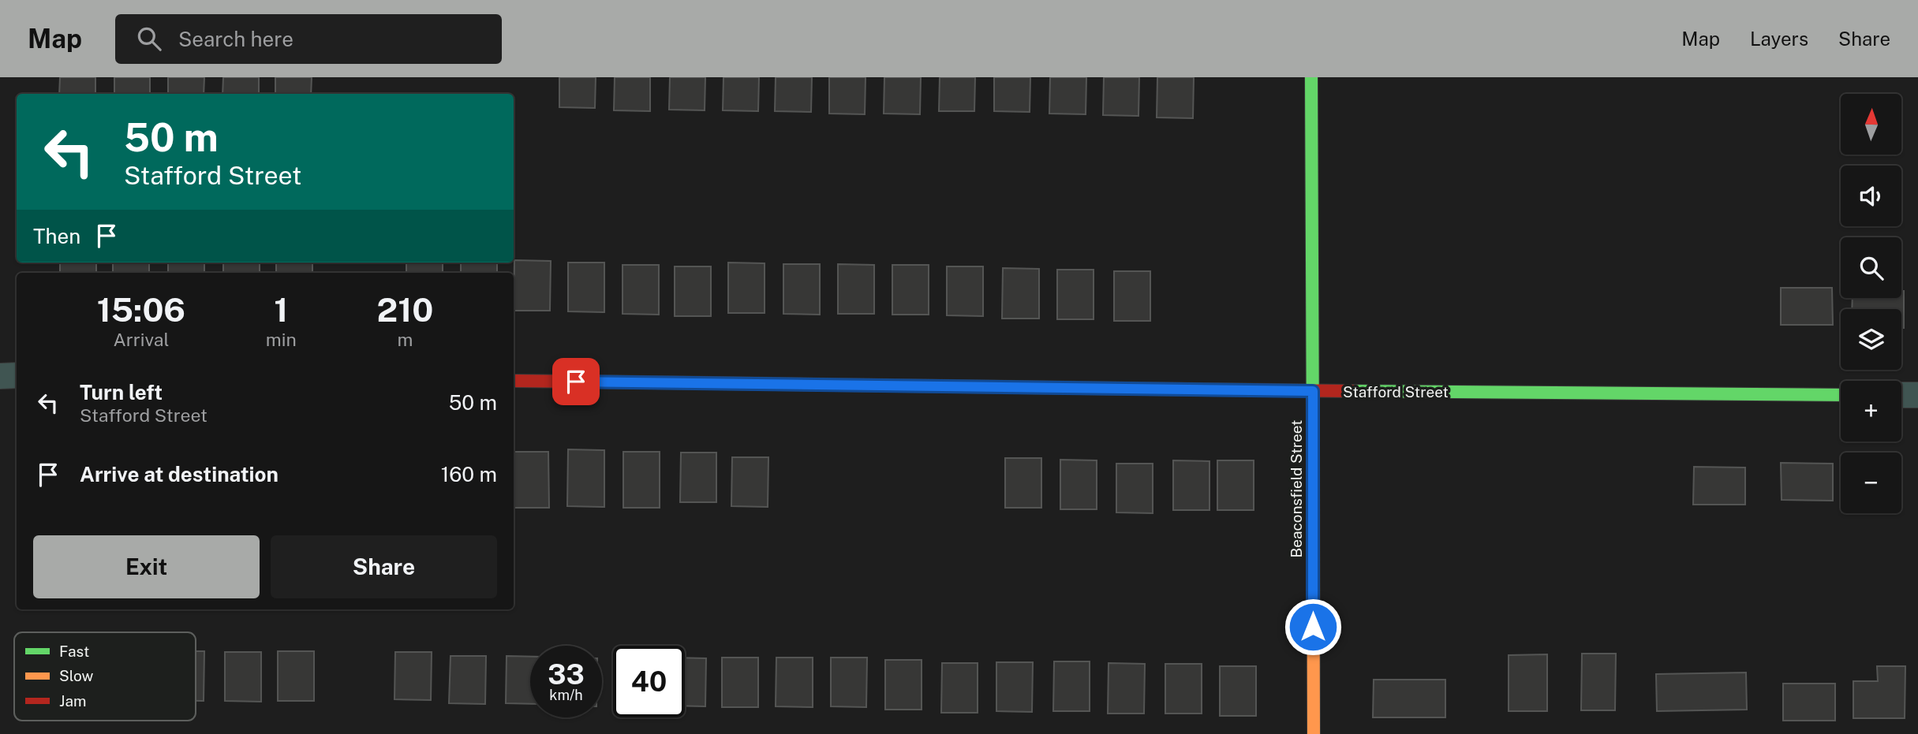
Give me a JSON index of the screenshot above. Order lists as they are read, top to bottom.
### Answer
{
  "streets": {
    "street": ["Stafford Street", "Beaconsfield Street"]
  },
  "crossings": [
    ["Stafford Street", "Beaconsfield Street"]
  ],
  "legend": ["Fast", "Slow", "Jam"],
  "north": "top",
  "page": {
    "header": "Map",
    "search": "Search here",
    "nav": ["Map", "Layers", "Share"],
    "map_buttons": ["+", "−"],
    "turn": ["50 m", "Stafford Street"],
    "then": "Then",
    "eta": [
      "15:06",
      "Arrival",
      "1",
      "min",
      "210",
      "m"
    ],
    "list": [
      {
        "name": "Turn left",
        "note": "Stafford Street",
        "value": "50 m"
      },
      {
        "name": "Arrive at destination",
        "value": "160 m"
      }
    ],
    "buttons": ["Exit", "Share"],
    "speed": "33 km/h",
    "limit": "40"
  }
}
